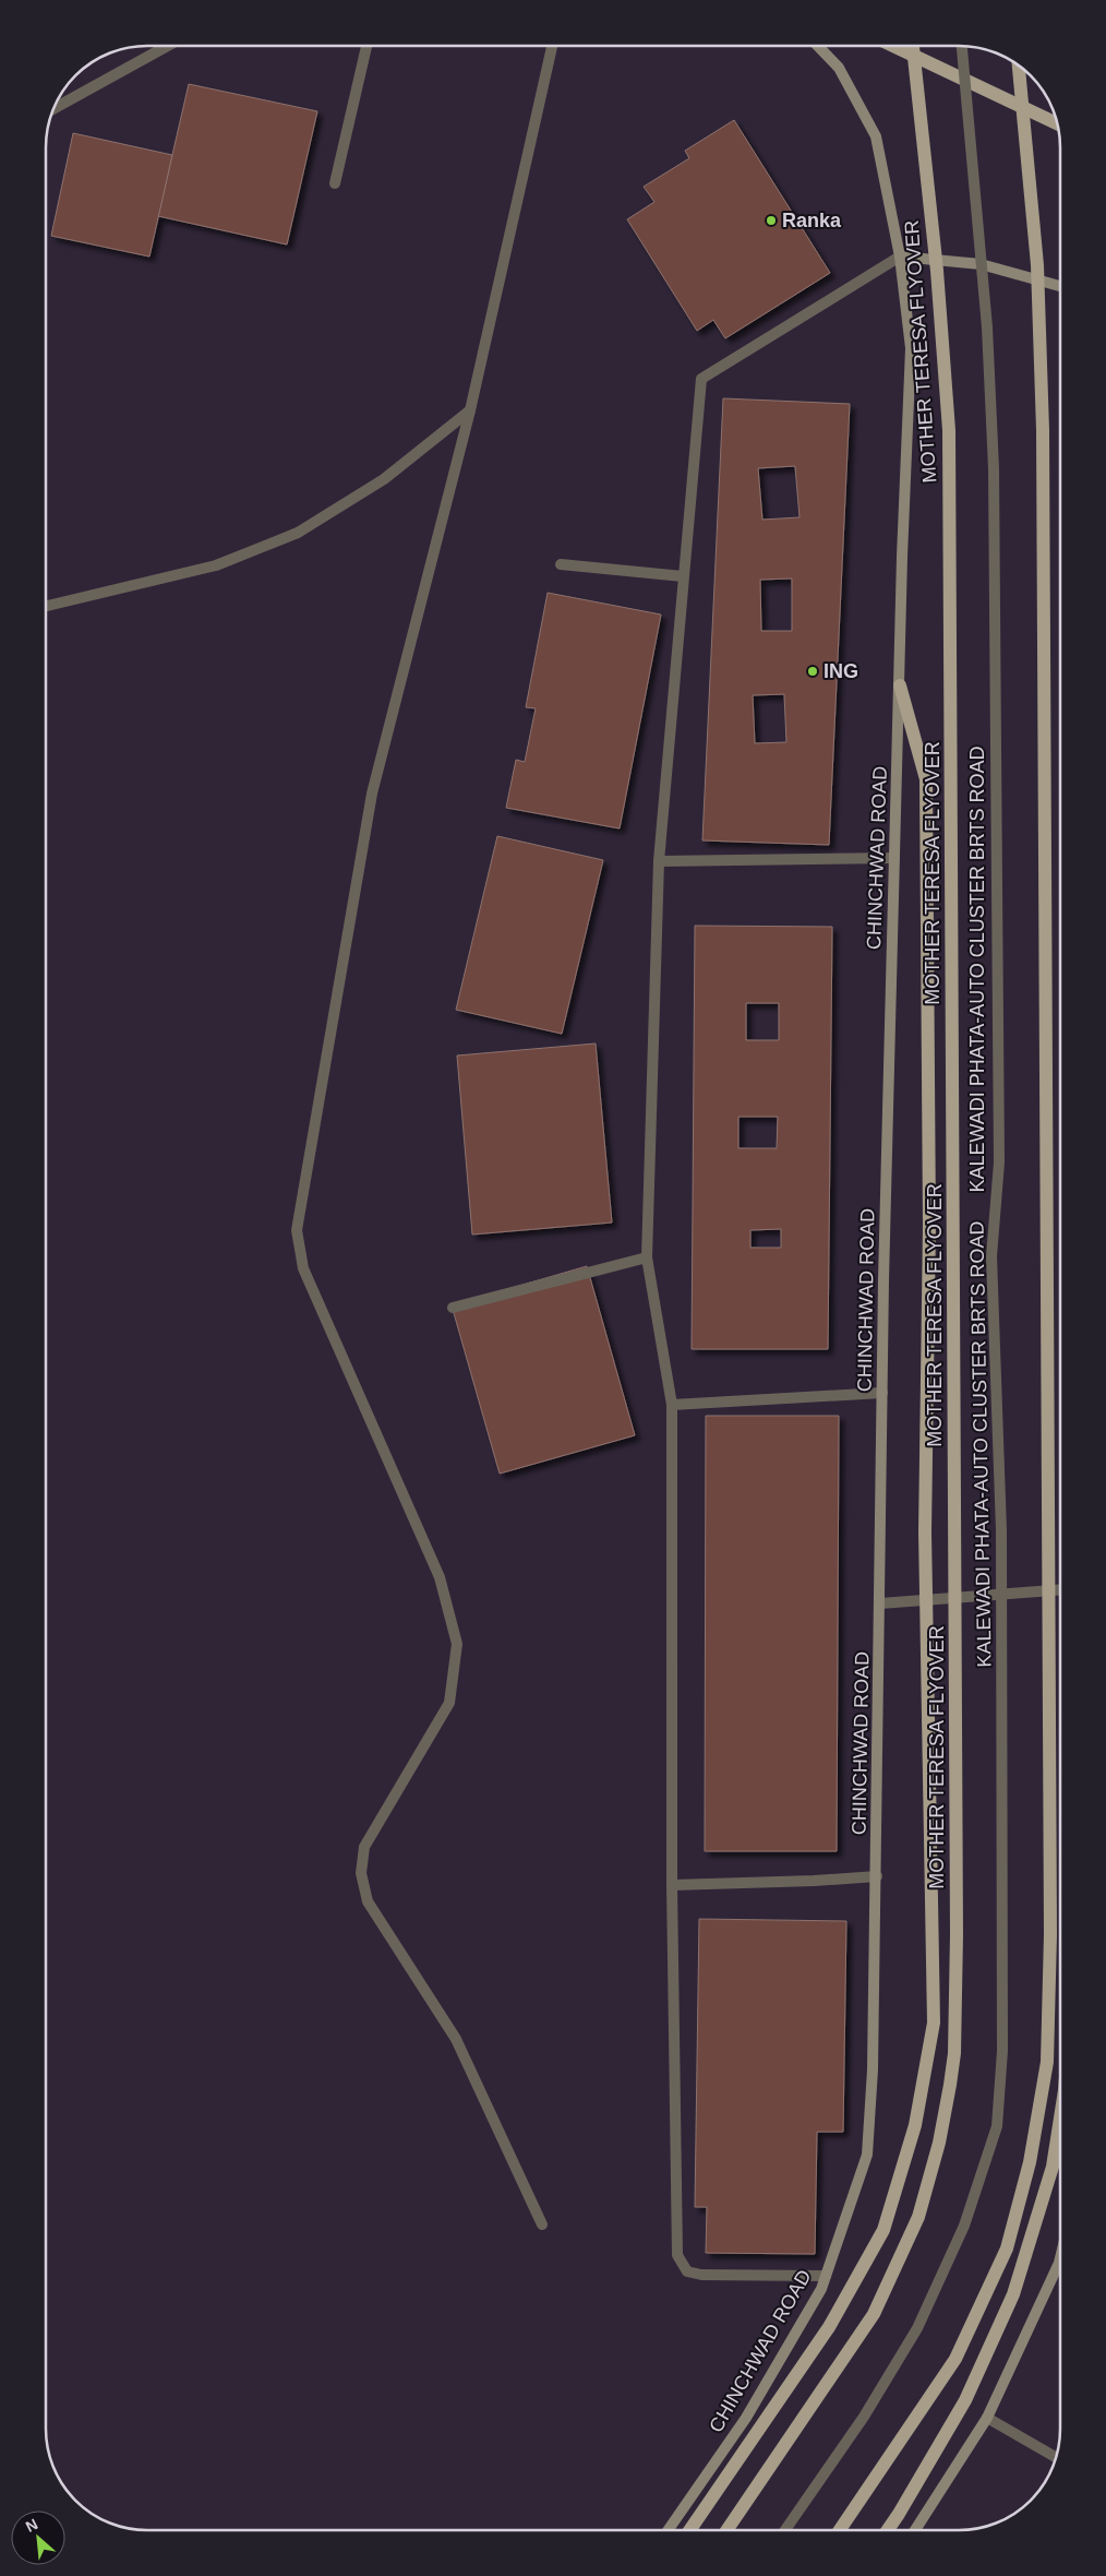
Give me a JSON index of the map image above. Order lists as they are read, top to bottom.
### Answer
{
  "streets": {
    "main road": ["MOTHER TERESA FLYOVER"],
    "street": ["CHINCHWAD ROAD", "KALEWADI PHATA-AUTO CLUSTER BRTS ROAD"]
  },
  "places": ["Ranka", "ING"],
  "north": "top left"
}
